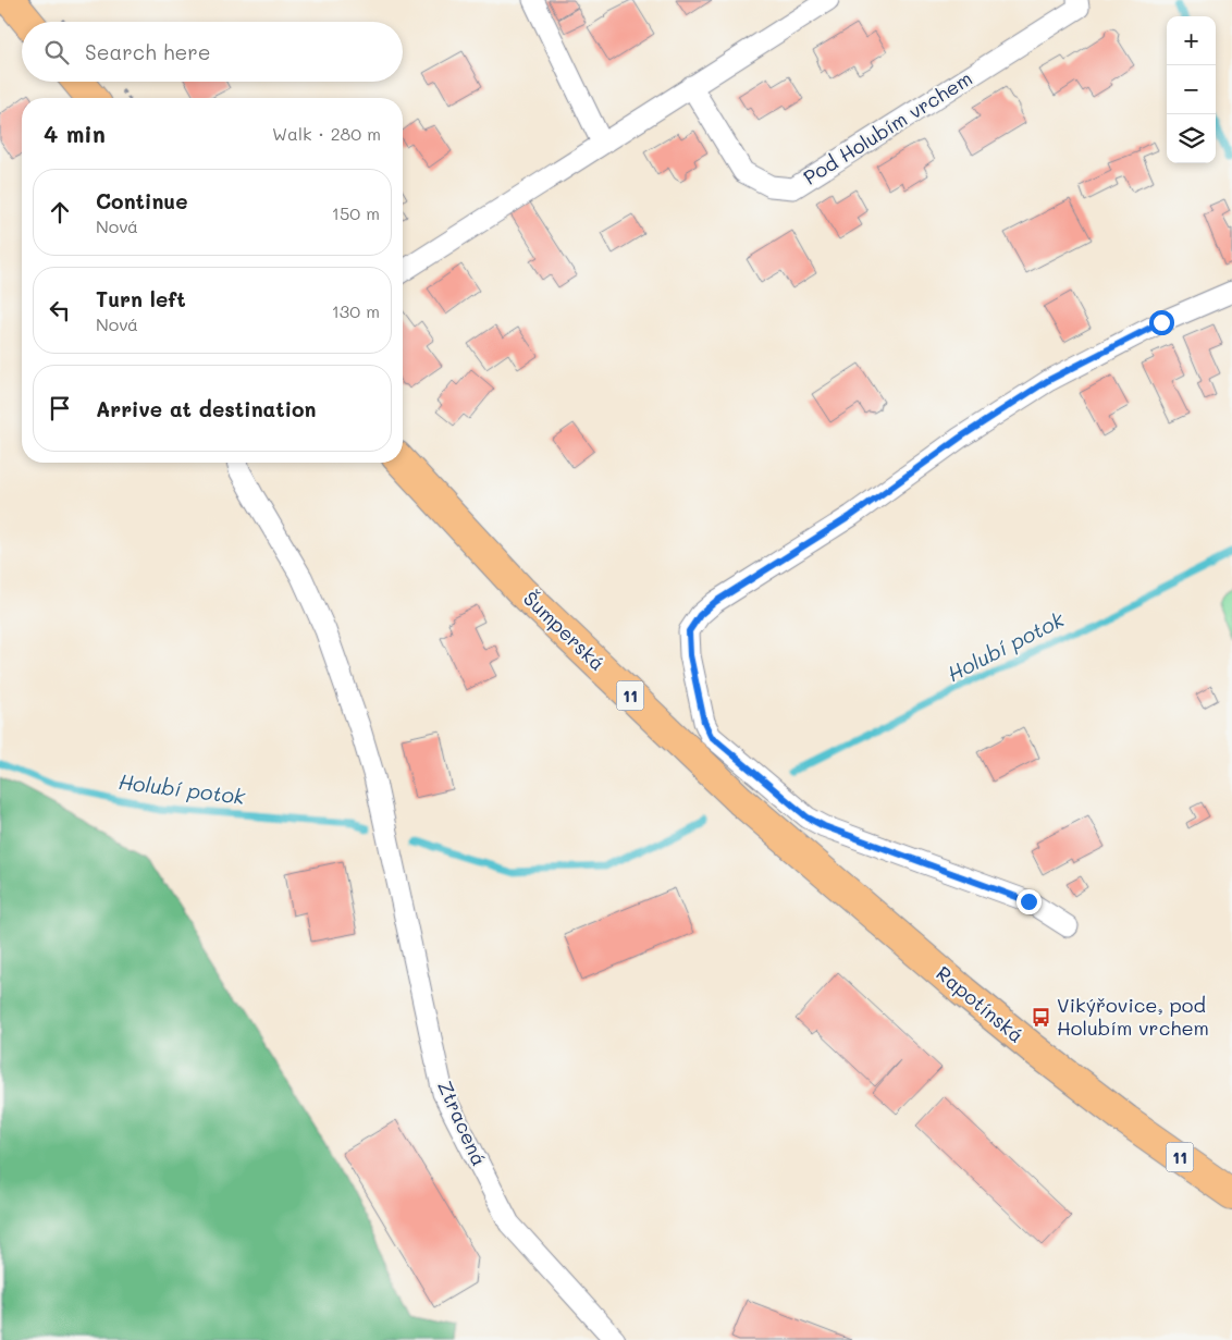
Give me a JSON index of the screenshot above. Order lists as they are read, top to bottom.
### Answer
{
  "streets": {
    "main road": ["Šumperská", "11", "Rapotínská"],
    "street": ["Pod Holubím vrchem", "Ztracená"]
  },
  "crossings": [
    ["Šumperská", "Rapotínská"]
  ],
  "water": ["Holubí potok"],
  "places": {
    "bus stop": ["Vikýřovice, pod Holubím vrchem"]
  },
  "page": {
    "map_buttons": ["+", "−"],
    "search": "Search here",
    "heading": ["4 min", "Walk · 280 m"],
    "list": [
      ["Continue", "Nová", "150 m"],
      ["Turn left", "Nová", "130 m"],
      "Arrive at destination"
    ]
  }
}
